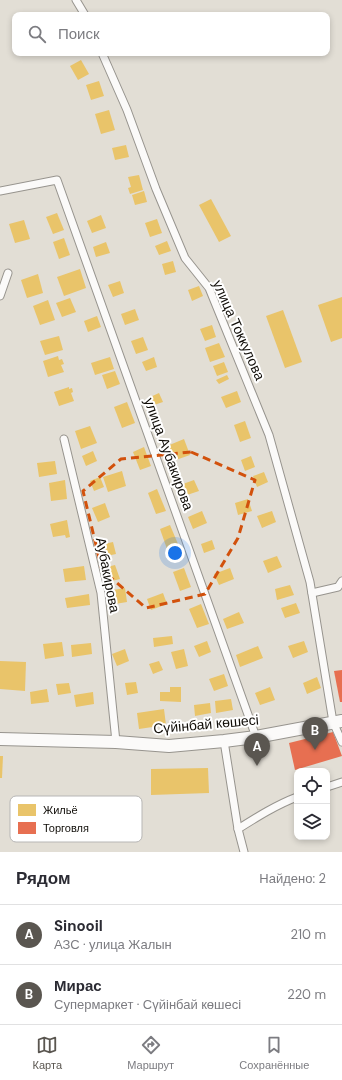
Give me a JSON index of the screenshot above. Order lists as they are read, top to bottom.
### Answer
{
  "streets": {
    "main road": ["Сүйінбай көшесі"],
    "street": ["улица Токкулова", "улица Аубакирова", "Аубакирова"]
  },
  "crossings": [
    ["улица Токкулова", "Сүйінбай көшесі"],
    ["улица Аубакирова", "Сүйінбай көшесі"],
    ["Аубакирова", "Сүйінбай көшесі"]
  ],
  "legend": ["Жильё", "Торговля"],
  "page": {
    "search": "Поиск",
    "pins": ["B", "A"],
    "heading": ["Рядом", "Найдено: 2"],
    "list": [
      {
        "mark": "A",
        "name": "Sinooil",
        "note": "АЗС · улица Жалын",
        "value": "210 m"
      },
      {
        "mark": "B",
        "name": "Мирас",
        "note": "Супермаркет · Сүйінбай көшесі",
        "value": "220 m"
      }
    ],
    "nav": ["Карта", "Маршрут", "Сохранённые"]
  }
}
